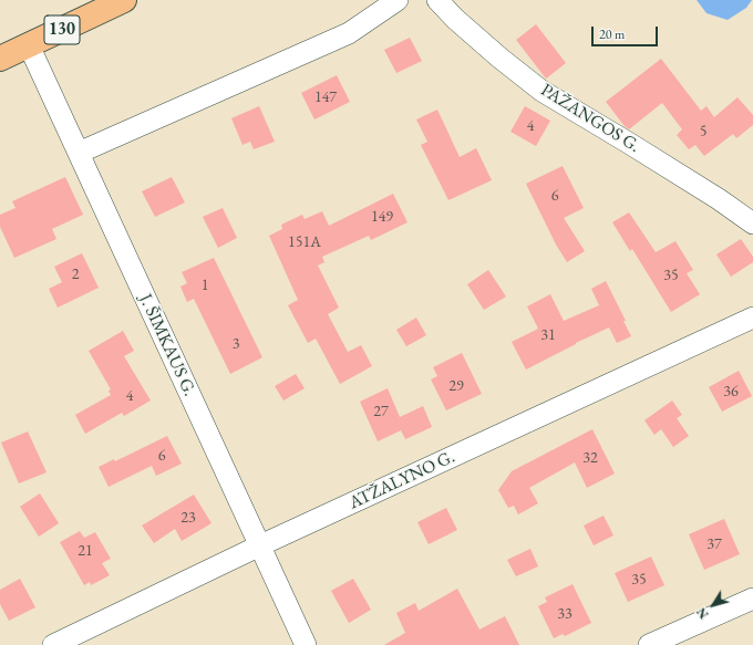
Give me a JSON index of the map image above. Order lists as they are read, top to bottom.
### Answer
{
  "streets": {
    "main road": ["130"],
    "street": ["PAŽANGOS G.", "J. ŠIMKAUS G.", "ATŽALYNO G."]
  },
  "crossings": [
    ["130", "J. ŠIMKAUS G."],
    ["J. ŠIMKAUS G.", "ATŽALYNO G."]
  ],
  "house_numbers": [
    "147",
    "4",
    "5",
    "6",
    "149",
    "151A",
    "2",
    "35",
    "1",
    "31",
    "3",
    "29",
    "36",
    "4",
    "27",
    "6",
    "32",
    "23",
    "37",
    "21",
    "35",
    "33"
  ],
  "scale_bar": "20 m",
  "north": "bottom left"
}
